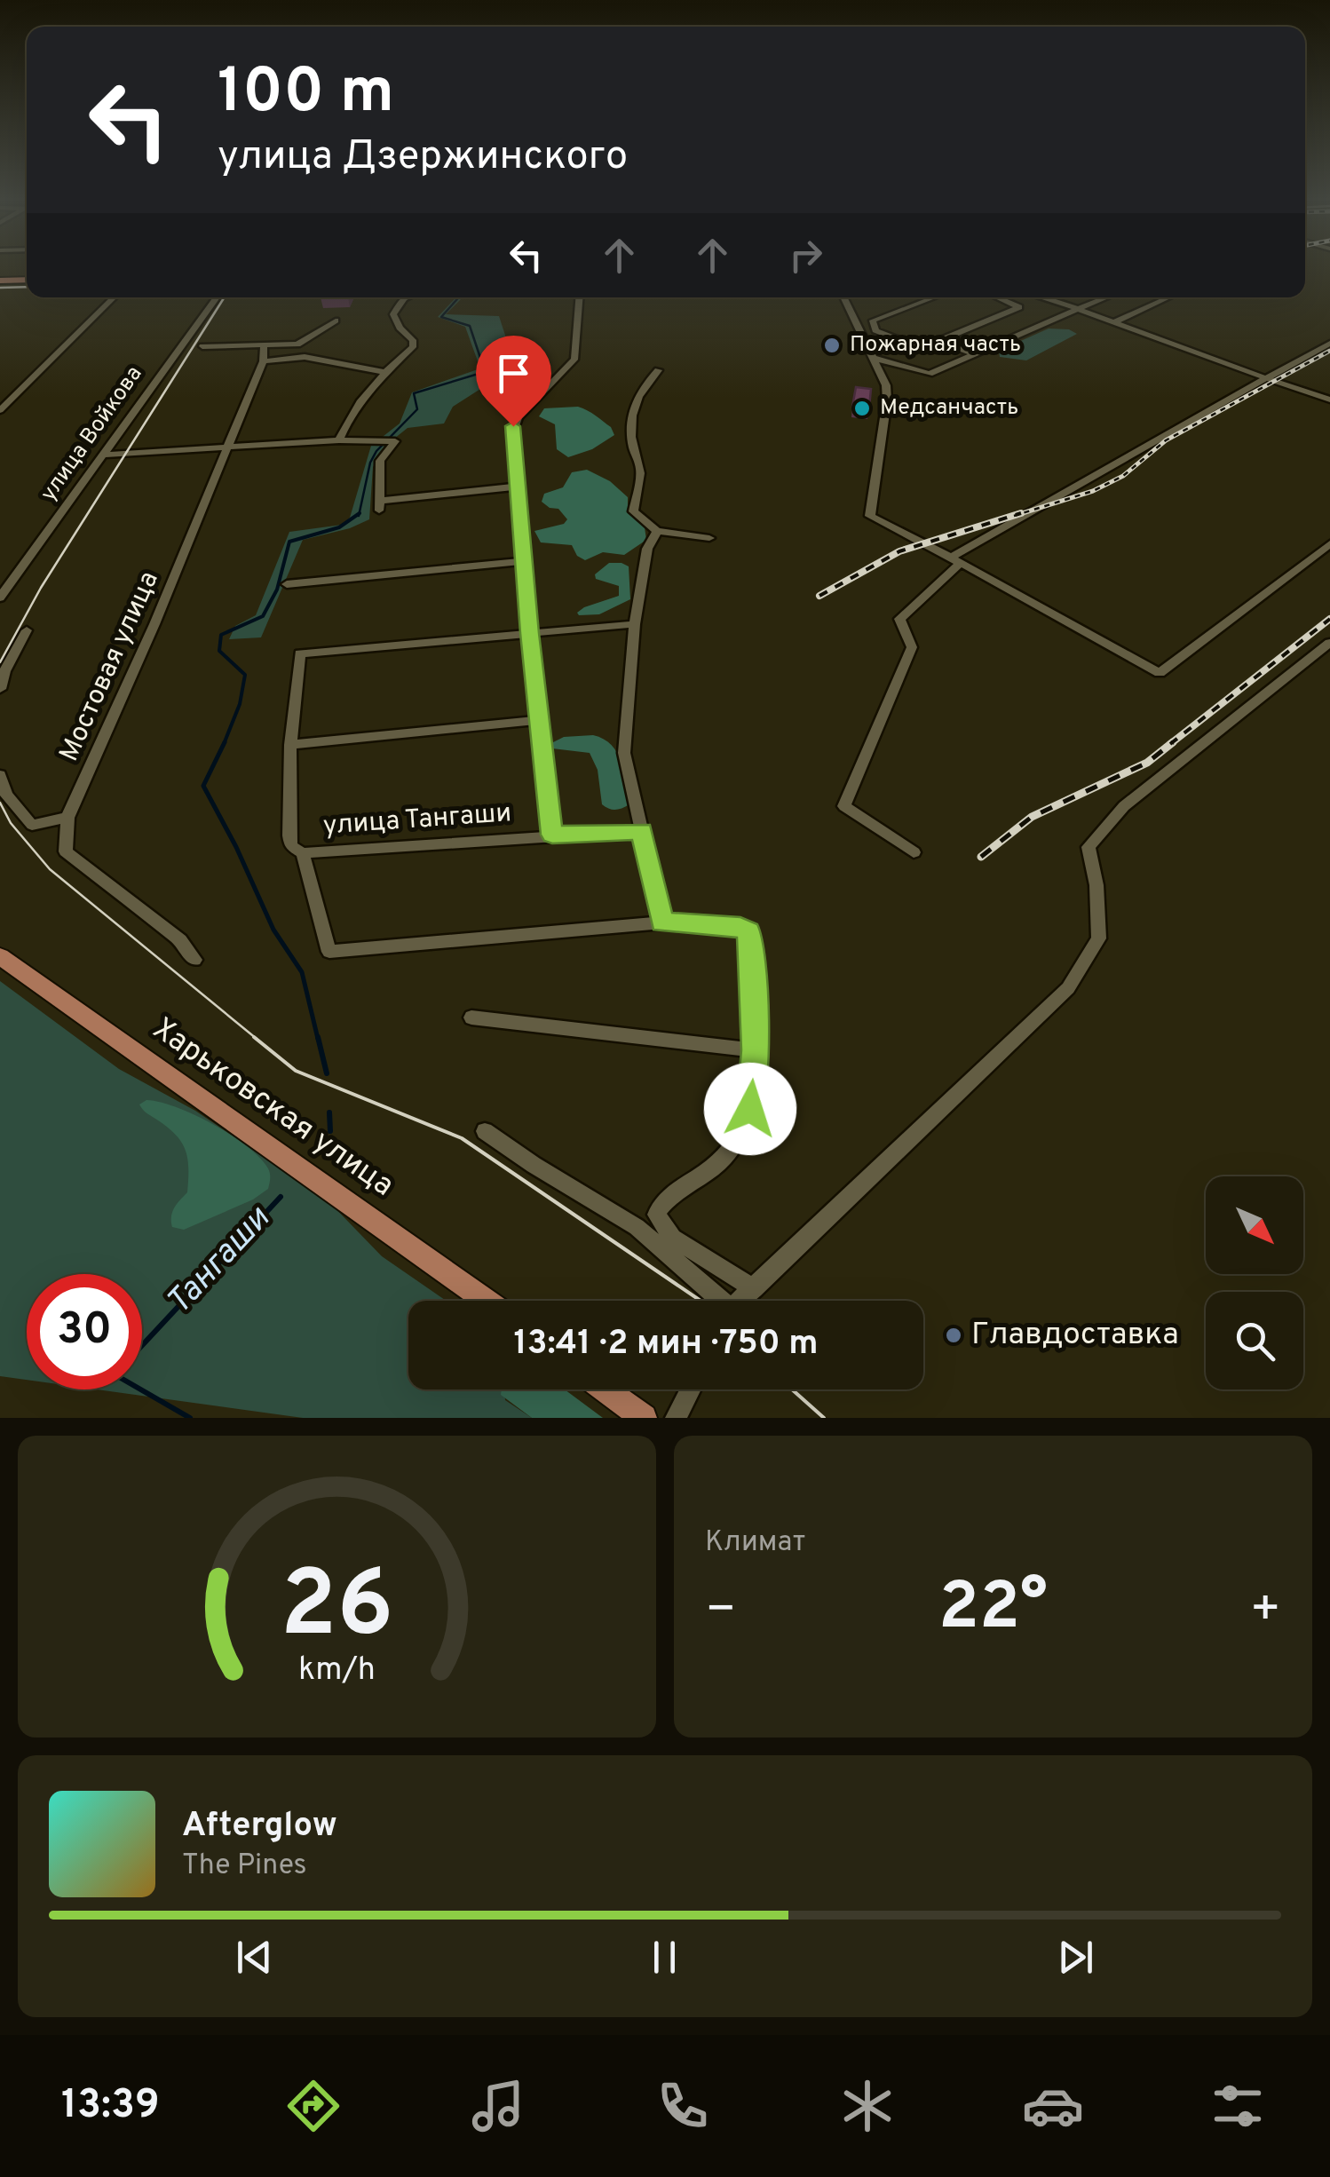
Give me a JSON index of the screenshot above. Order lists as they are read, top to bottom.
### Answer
{
  "streets": {
    "main road": ["Харьковская улица"],
    "street": ["улица Войкова", "Мостовая улица", "улица Тангаши"]
  },
  "water": ["Тангаши"],
  "places": ["Пожарная часть", "Медсанчасть", "Главдоставка"],
  "north": "bottom right",
  "page": {
    "turn": ["100 m", "улица Дзержинского"],
    "limit": "30",
    "trip": "13:41 · 2 мин · 750 m",
    "tile": "Климат",
    "heat": ["−", "22°", "+"],
    "song": ["Afterglow", "The Pines"],
    "tabs": "13:39",
    "gauge": ["26", "km/h"]
  }
}
